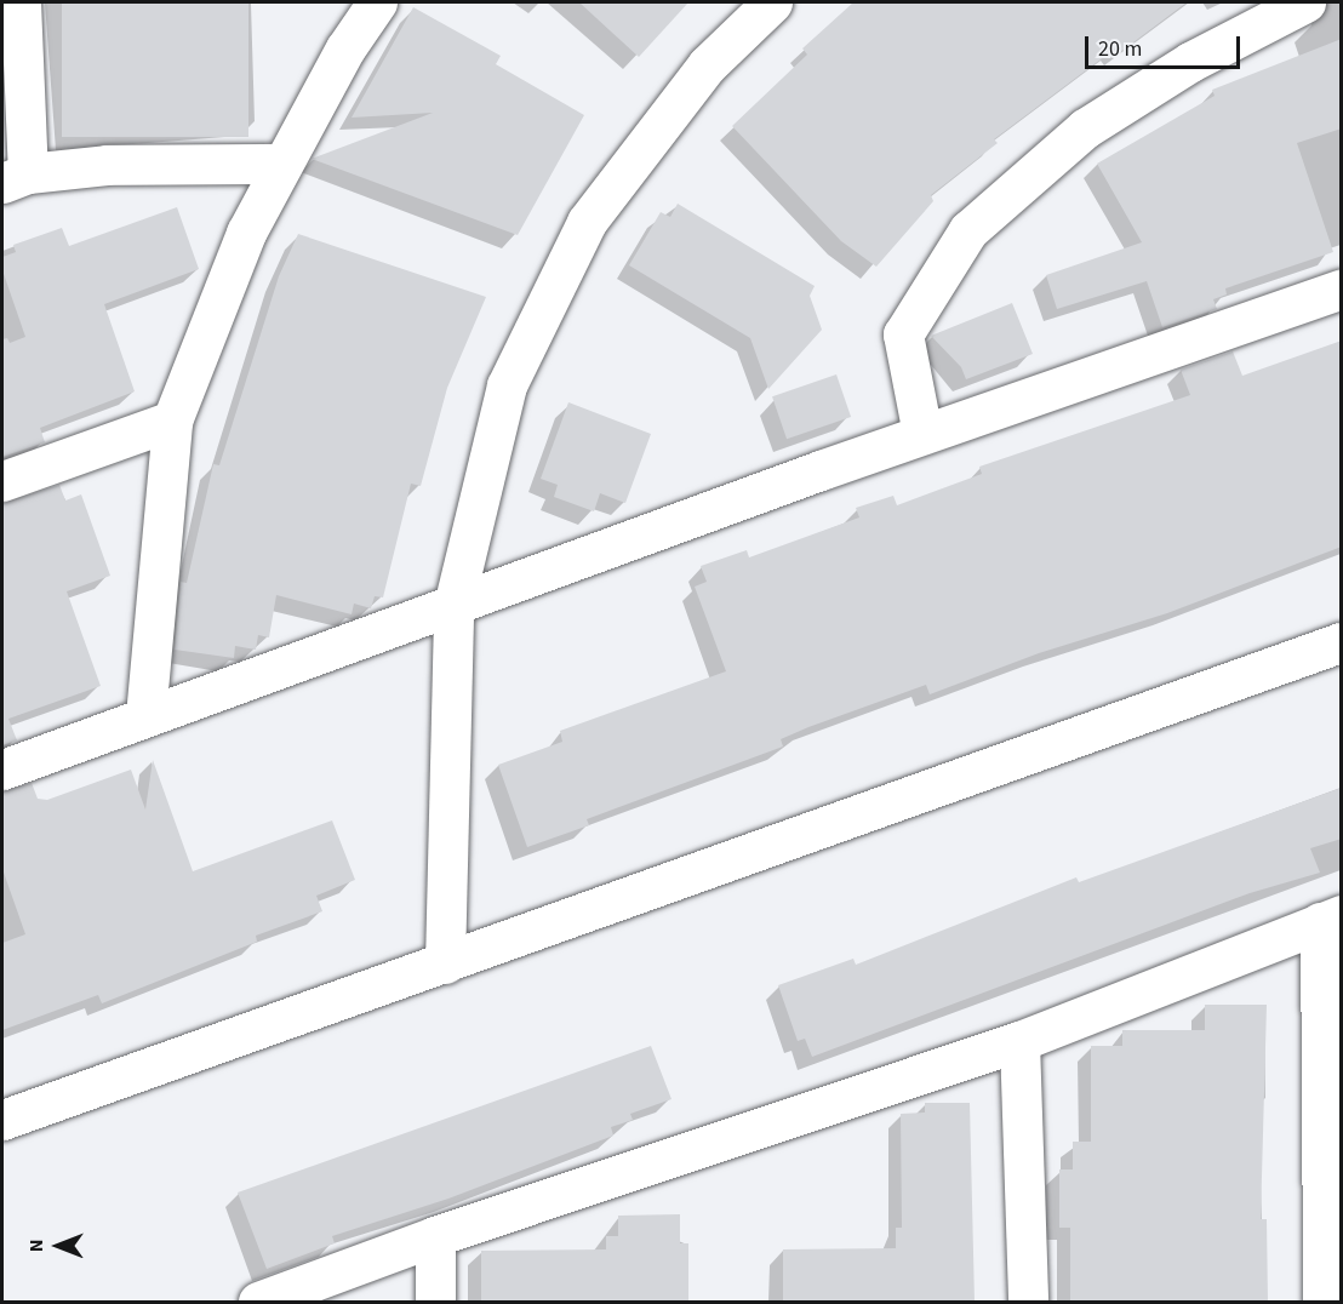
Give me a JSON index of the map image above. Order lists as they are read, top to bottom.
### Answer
{
  "scale_bar": "20 m",
  "north": "left"
}
